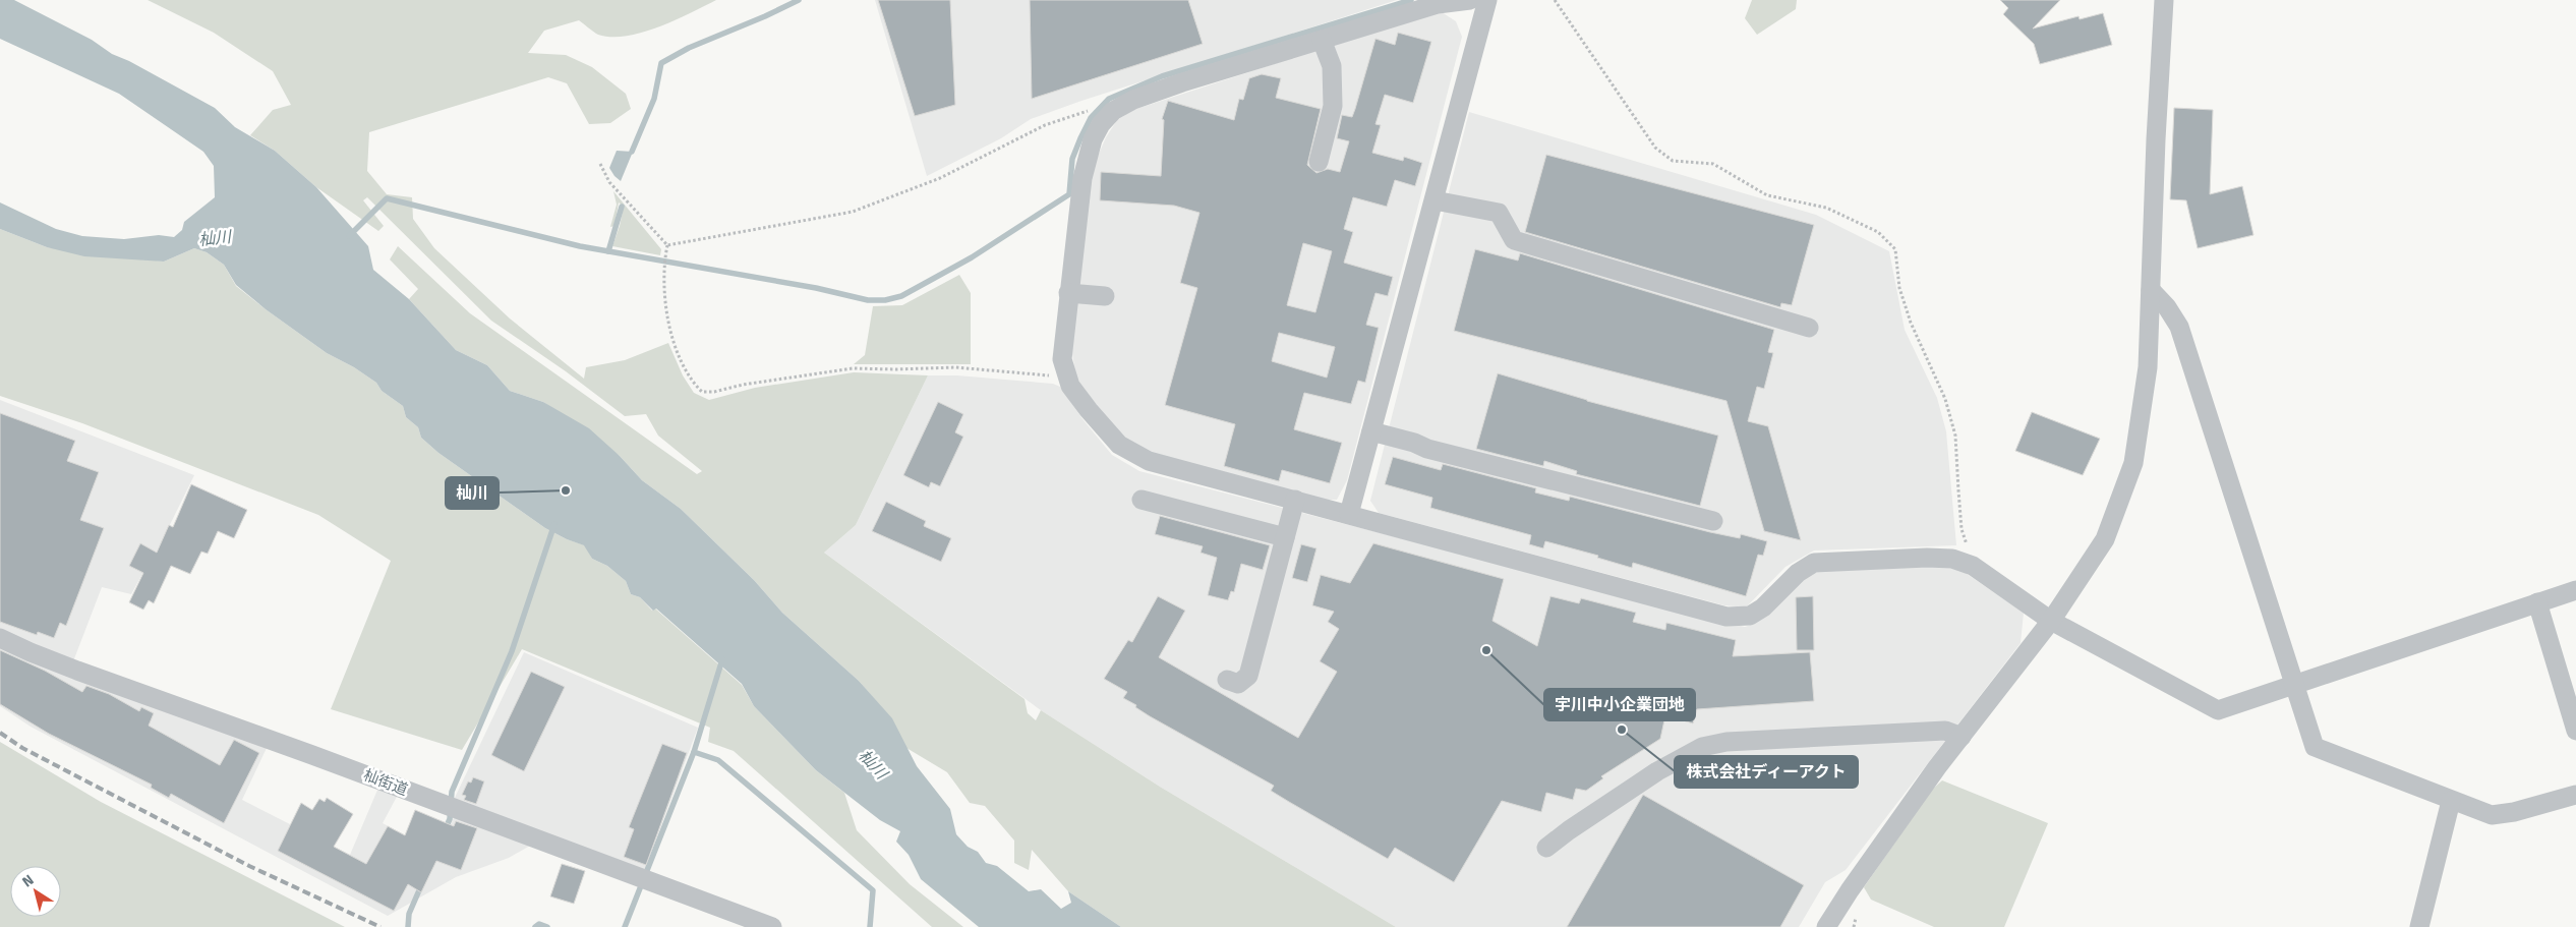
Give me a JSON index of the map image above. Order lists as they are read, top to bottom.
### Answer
{
  "streets": {
    "street": ["杣街道"]
  },
  "water": ["杣川"],
  "places": ["杣川", "宇川中小企業団地", "株式会社ディーアクト"],
  "north": "top left"
}
